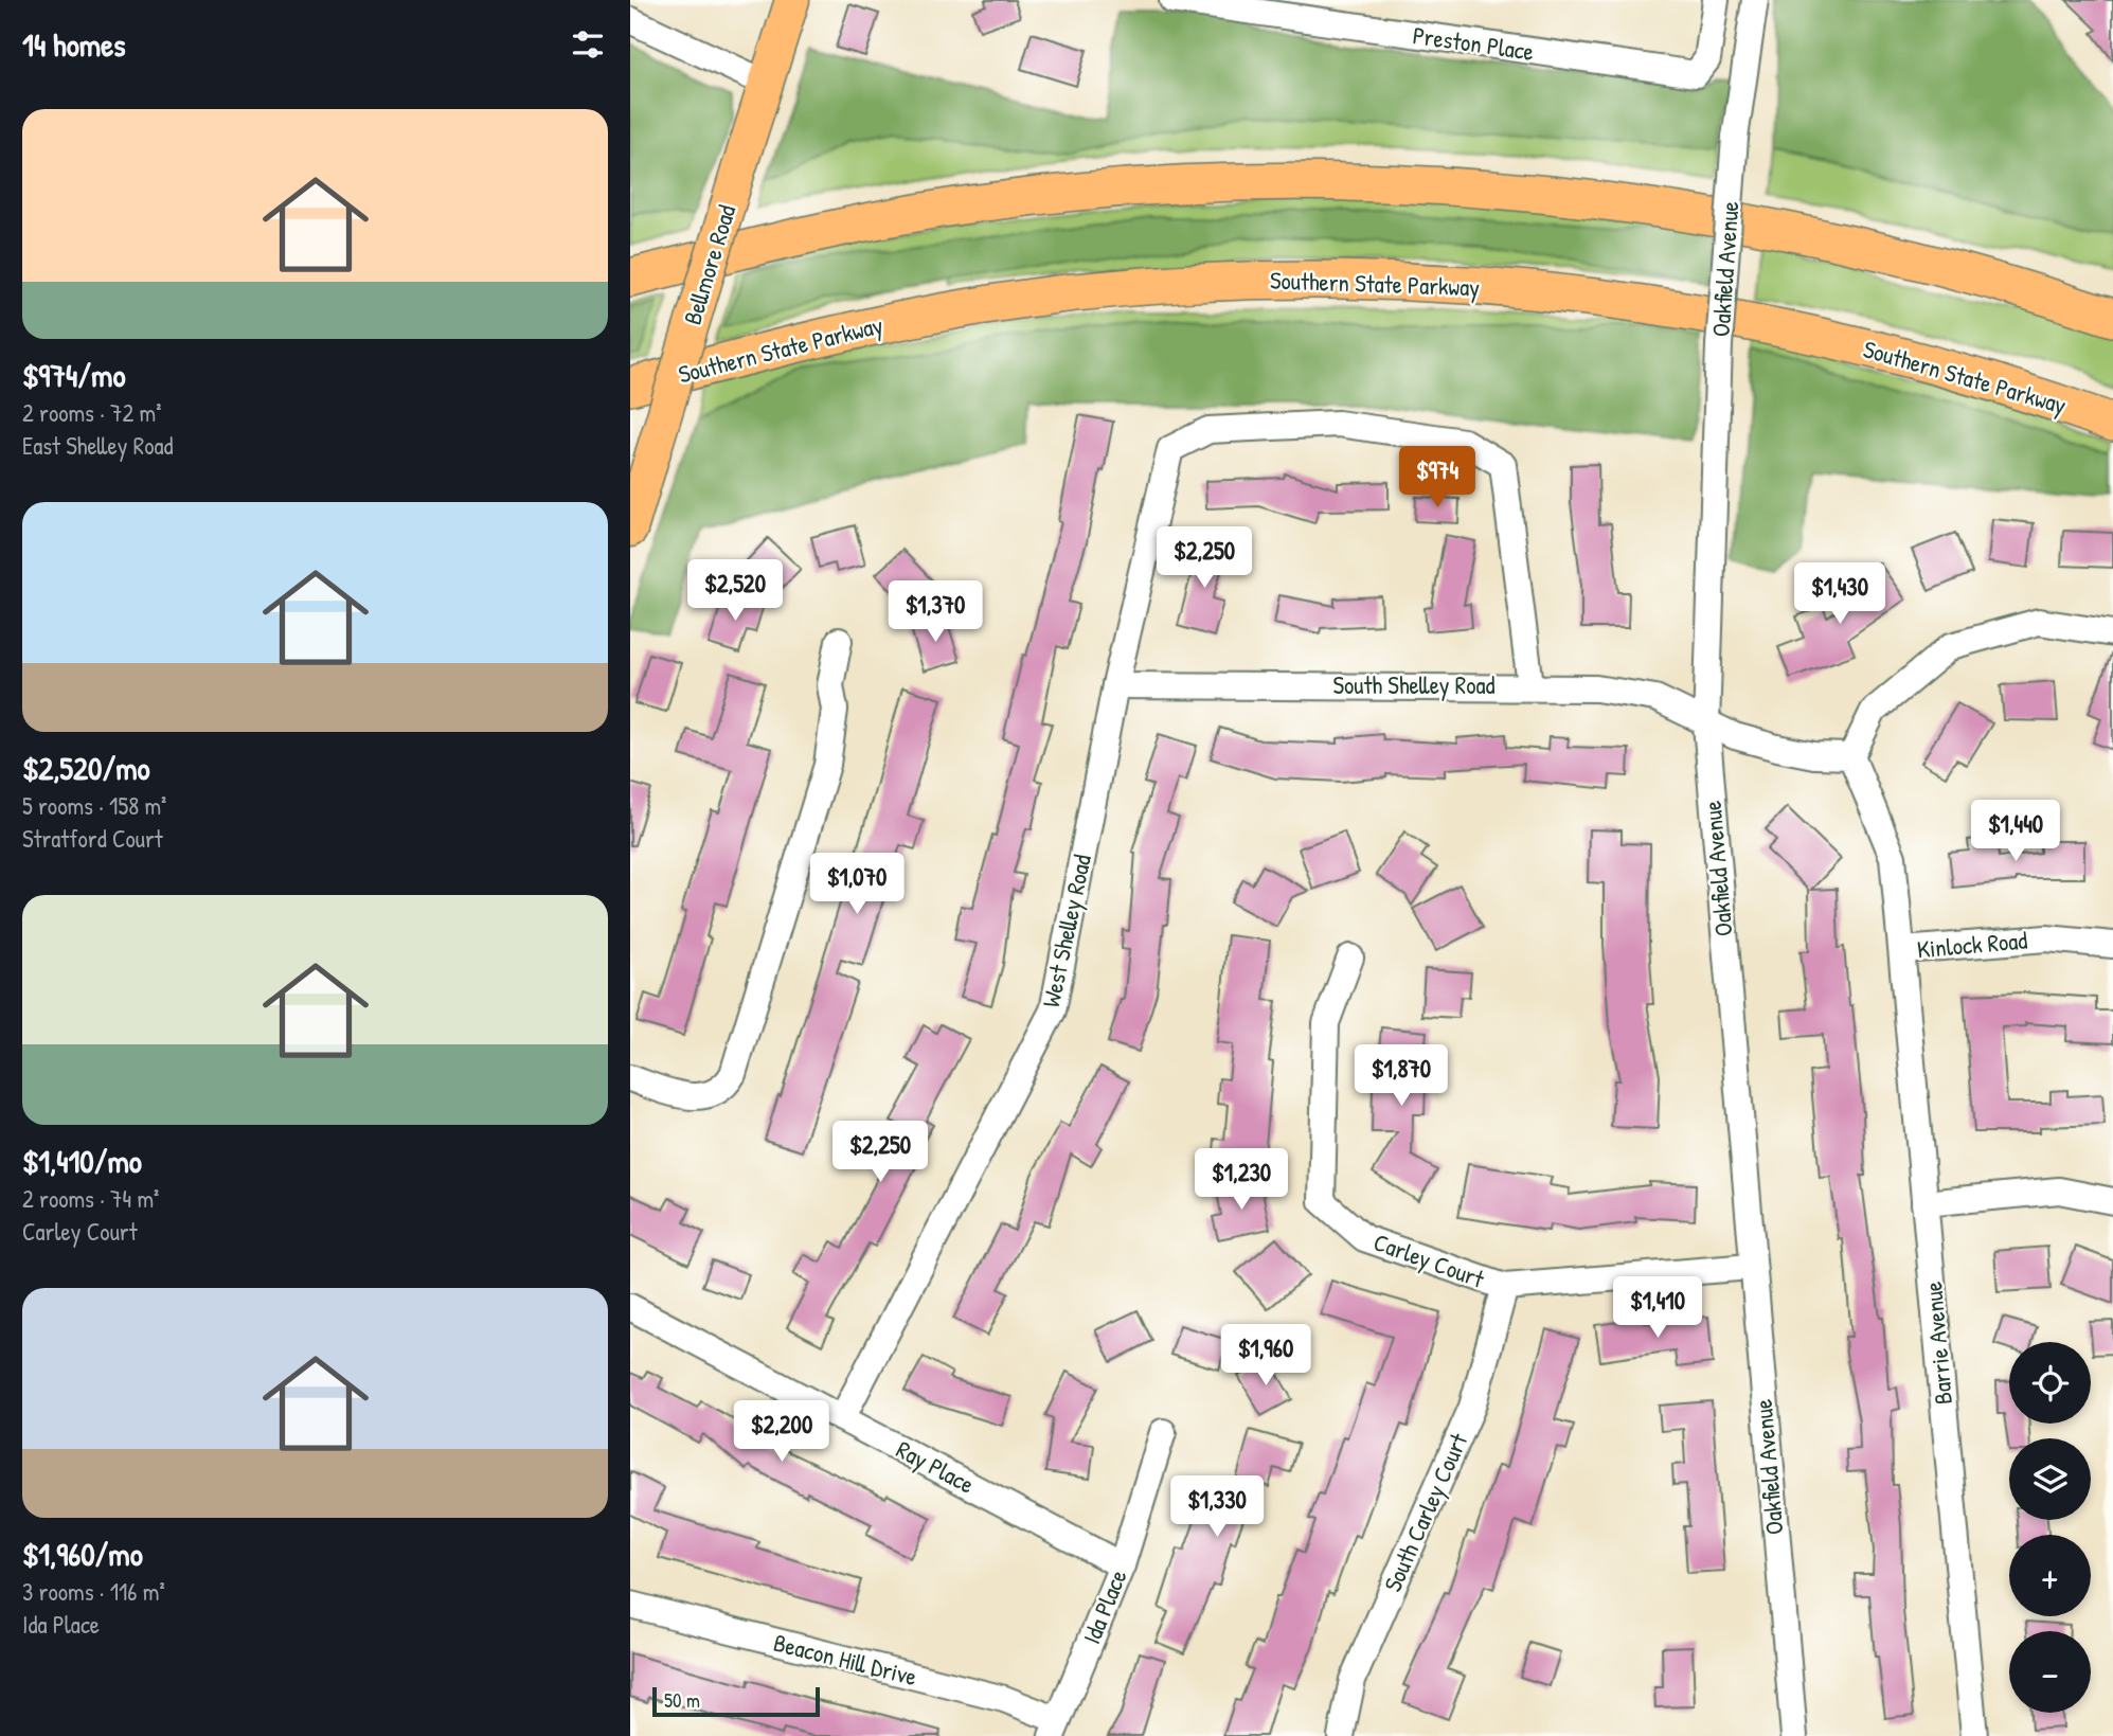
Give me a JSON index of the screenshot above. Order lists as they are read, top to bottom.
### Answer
{
  "streets": {
    "highway": ["Southern State Parkway"],
    "main road": ["Bellmore Road"],
    "street": [
      "Preston Place",
      "Oakfield Avenue",
      "South Shelley Road",
      "West Shelley Road",
      "Kinlock Road",
      "Carley Court",
      "Barrie Avenue",
      "Ray Place",
      "South Carley Court",
      "Ida Place",
      "Beacon Hill Drive"
    ]
  },
  "crossings": [
    ["Oakfield Avenue", "South Shelley Road"],
    ["Oakfield Avenue", "Carley Court"],
    ["South Shelley Road", "West Shelley Road"],
    ["West Shelley Road", "Ray Place"],
    ["Kinlock Road", "Barrie Avenue"],
    ["Carley Court", "South Carley Court"],
    ["Ray Place", "Ida Place"],
    ["Ida Place", "Beacon Hill Drive"]
  ],
  "scale_bar": "50 m",
  "page": {
    "heading": "14 homes",
    "list": [
      {
        "name": "$974/mo",
        "note": "2 rooms · 72 m² · East Shelley Road"
      },
      {
        "name": "$2,520/mo",
        "note": "5 rooms · 158 m² · Stratford Court"
      },
      {
        "name": "$1,410/mo",
        "note": "2 rooms · 74 m² · Carley Court"
      },
      {
        "name": "$1,960/mo",
        "note": "3 rooms · 116 m² · Ida Place"
      }
    ],
    "price": [
      "$974",
      "$2,250",
      "$2,520",
      "$1,430",
      "$1,370",
      "$1,440",
      "$1,070",
      "$1,870",
      "$2,250",
      "$1,230",
      "$1,410",
      "$1,960",
      "$2,200",
      "$1,330"
    ],
    "map_buttons": ["+", "−"],
    "scale": "50 m"
  }
}
